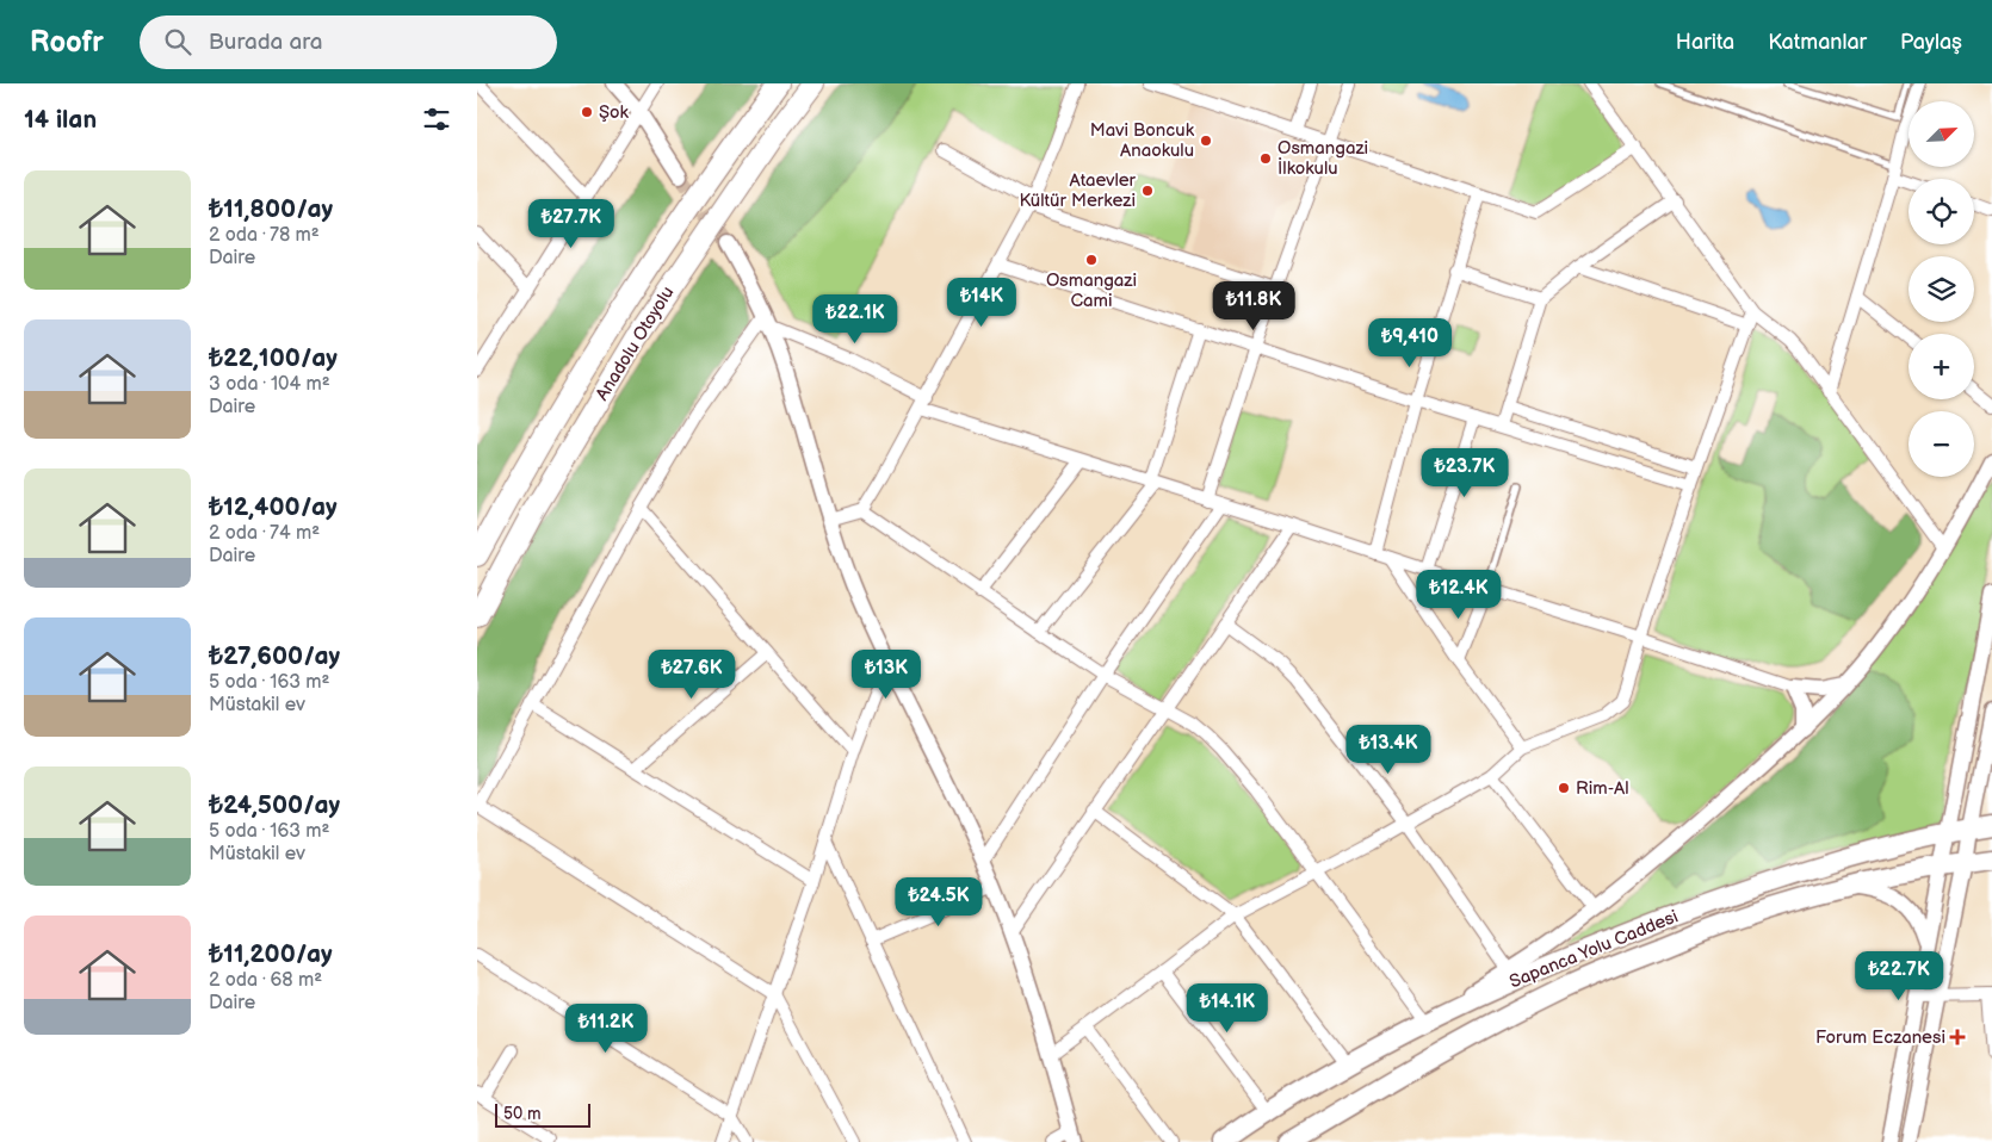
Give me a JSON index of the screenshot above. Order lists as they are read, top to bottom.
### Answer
{
  "streets": {
    "highway": ["Anadolu Otoyolu", "Sapanca Yolu Caddesi"]
  },
  "places": {
    "other": [
      "Şok",
      "Mavi Boncuk Anaokulu",
      "Osmangazi İlkokulu",
      "Ataevler Kültür Merkezi",
      "Osmangazi Cami",
      "Rim-Al"
    ],
    "health": ["Forum Eczanesi"]
  },
  "scale_bar": "50 m",
  "north": "top right",
  "page": {
    "header": "Roofr",
    "search": "Burada ara",
    "nav": ["Harita", "Katmanlar", "Paylaş"],
    "heading": "14 ilan",
    "map_buttons": ["+", "−"],
    "list": [
      {
        "name": "₺11,800/ay",
        "note": "2 oda · 78 m² · Daire"
      },
      {
        "name": "₺22,100/ay",
        "note": "3 oda · 104 m² · Daire"
      },
      {
        "name": "₺12,400/ay",
        "note": "2 oda · 74 m² · Daire"
      },
      {
        "name": "₺27,600/ay",
        "note": "5 oda · 163 m² · Müstakil ev"
      },
      {
        "name": "₺24,500/ay",
        "note": "5 oda · 163 m² · Müstakil ev"
      },
      {
        "name": "₺11,200/ay",
        "note": "2 oda · 68 m² · Daire"
      }
    ],
    "price": [
      "₺27.7K",
      "₺14K",
      "₺11.8K",
      "₺22.1K",
      "₺9,410",
      "₺23.7K",
      "₺12.4K",
      "₺27.6K",
      "₺13K",
      "₺13.4K",
      "₺24.5K",
      "₺22.7K",
      "₺14.1K",
      "₺11.2K"
    ],
    "scale": "50 m"
  }
}
